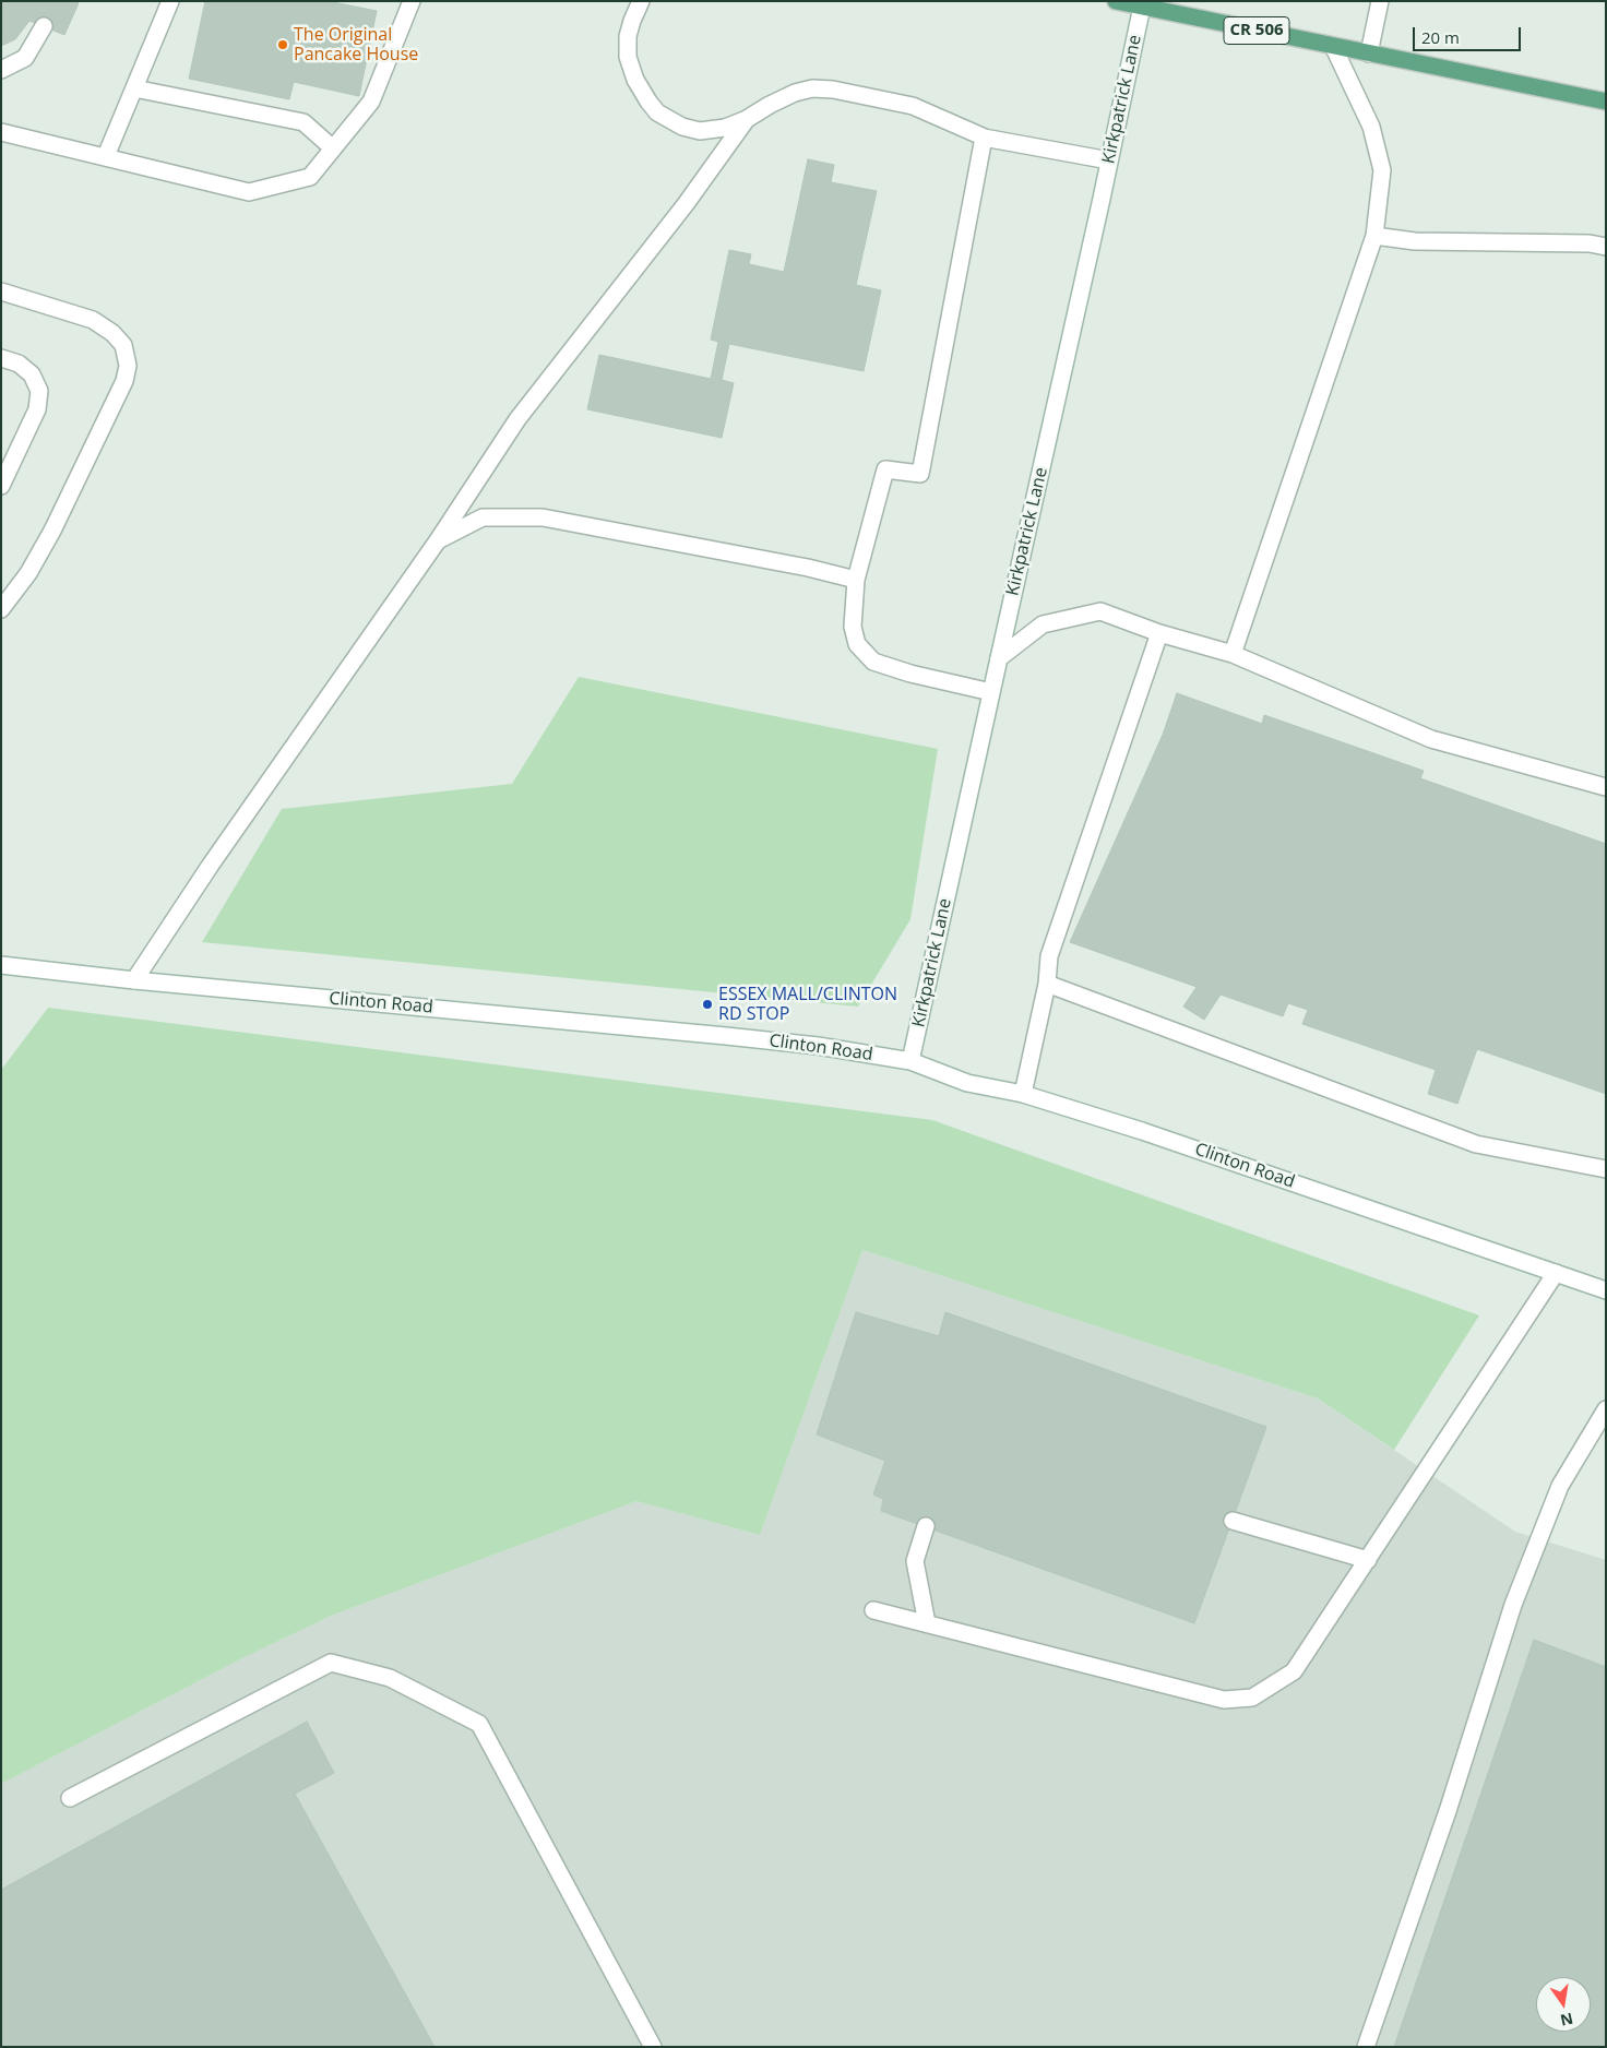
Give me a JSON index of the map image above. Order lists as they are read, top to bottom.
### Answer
{
  "streets": {
    "main road": ["CR 506"],
    "street": ["Kirkpatrick Lane", "Clinton Road"]
  },
  "crossings": [
    ["CR 506", "Kirkpatrick Lane"],
    ["Kirkpatrick Lane", "Clinton Road"]
  ],
  "places": ["The Original Pancake House", "ESSEX MALL/CLINTON RD STOP"],
  "scale_bar": "20 m",
  "north": "bottom"
}
